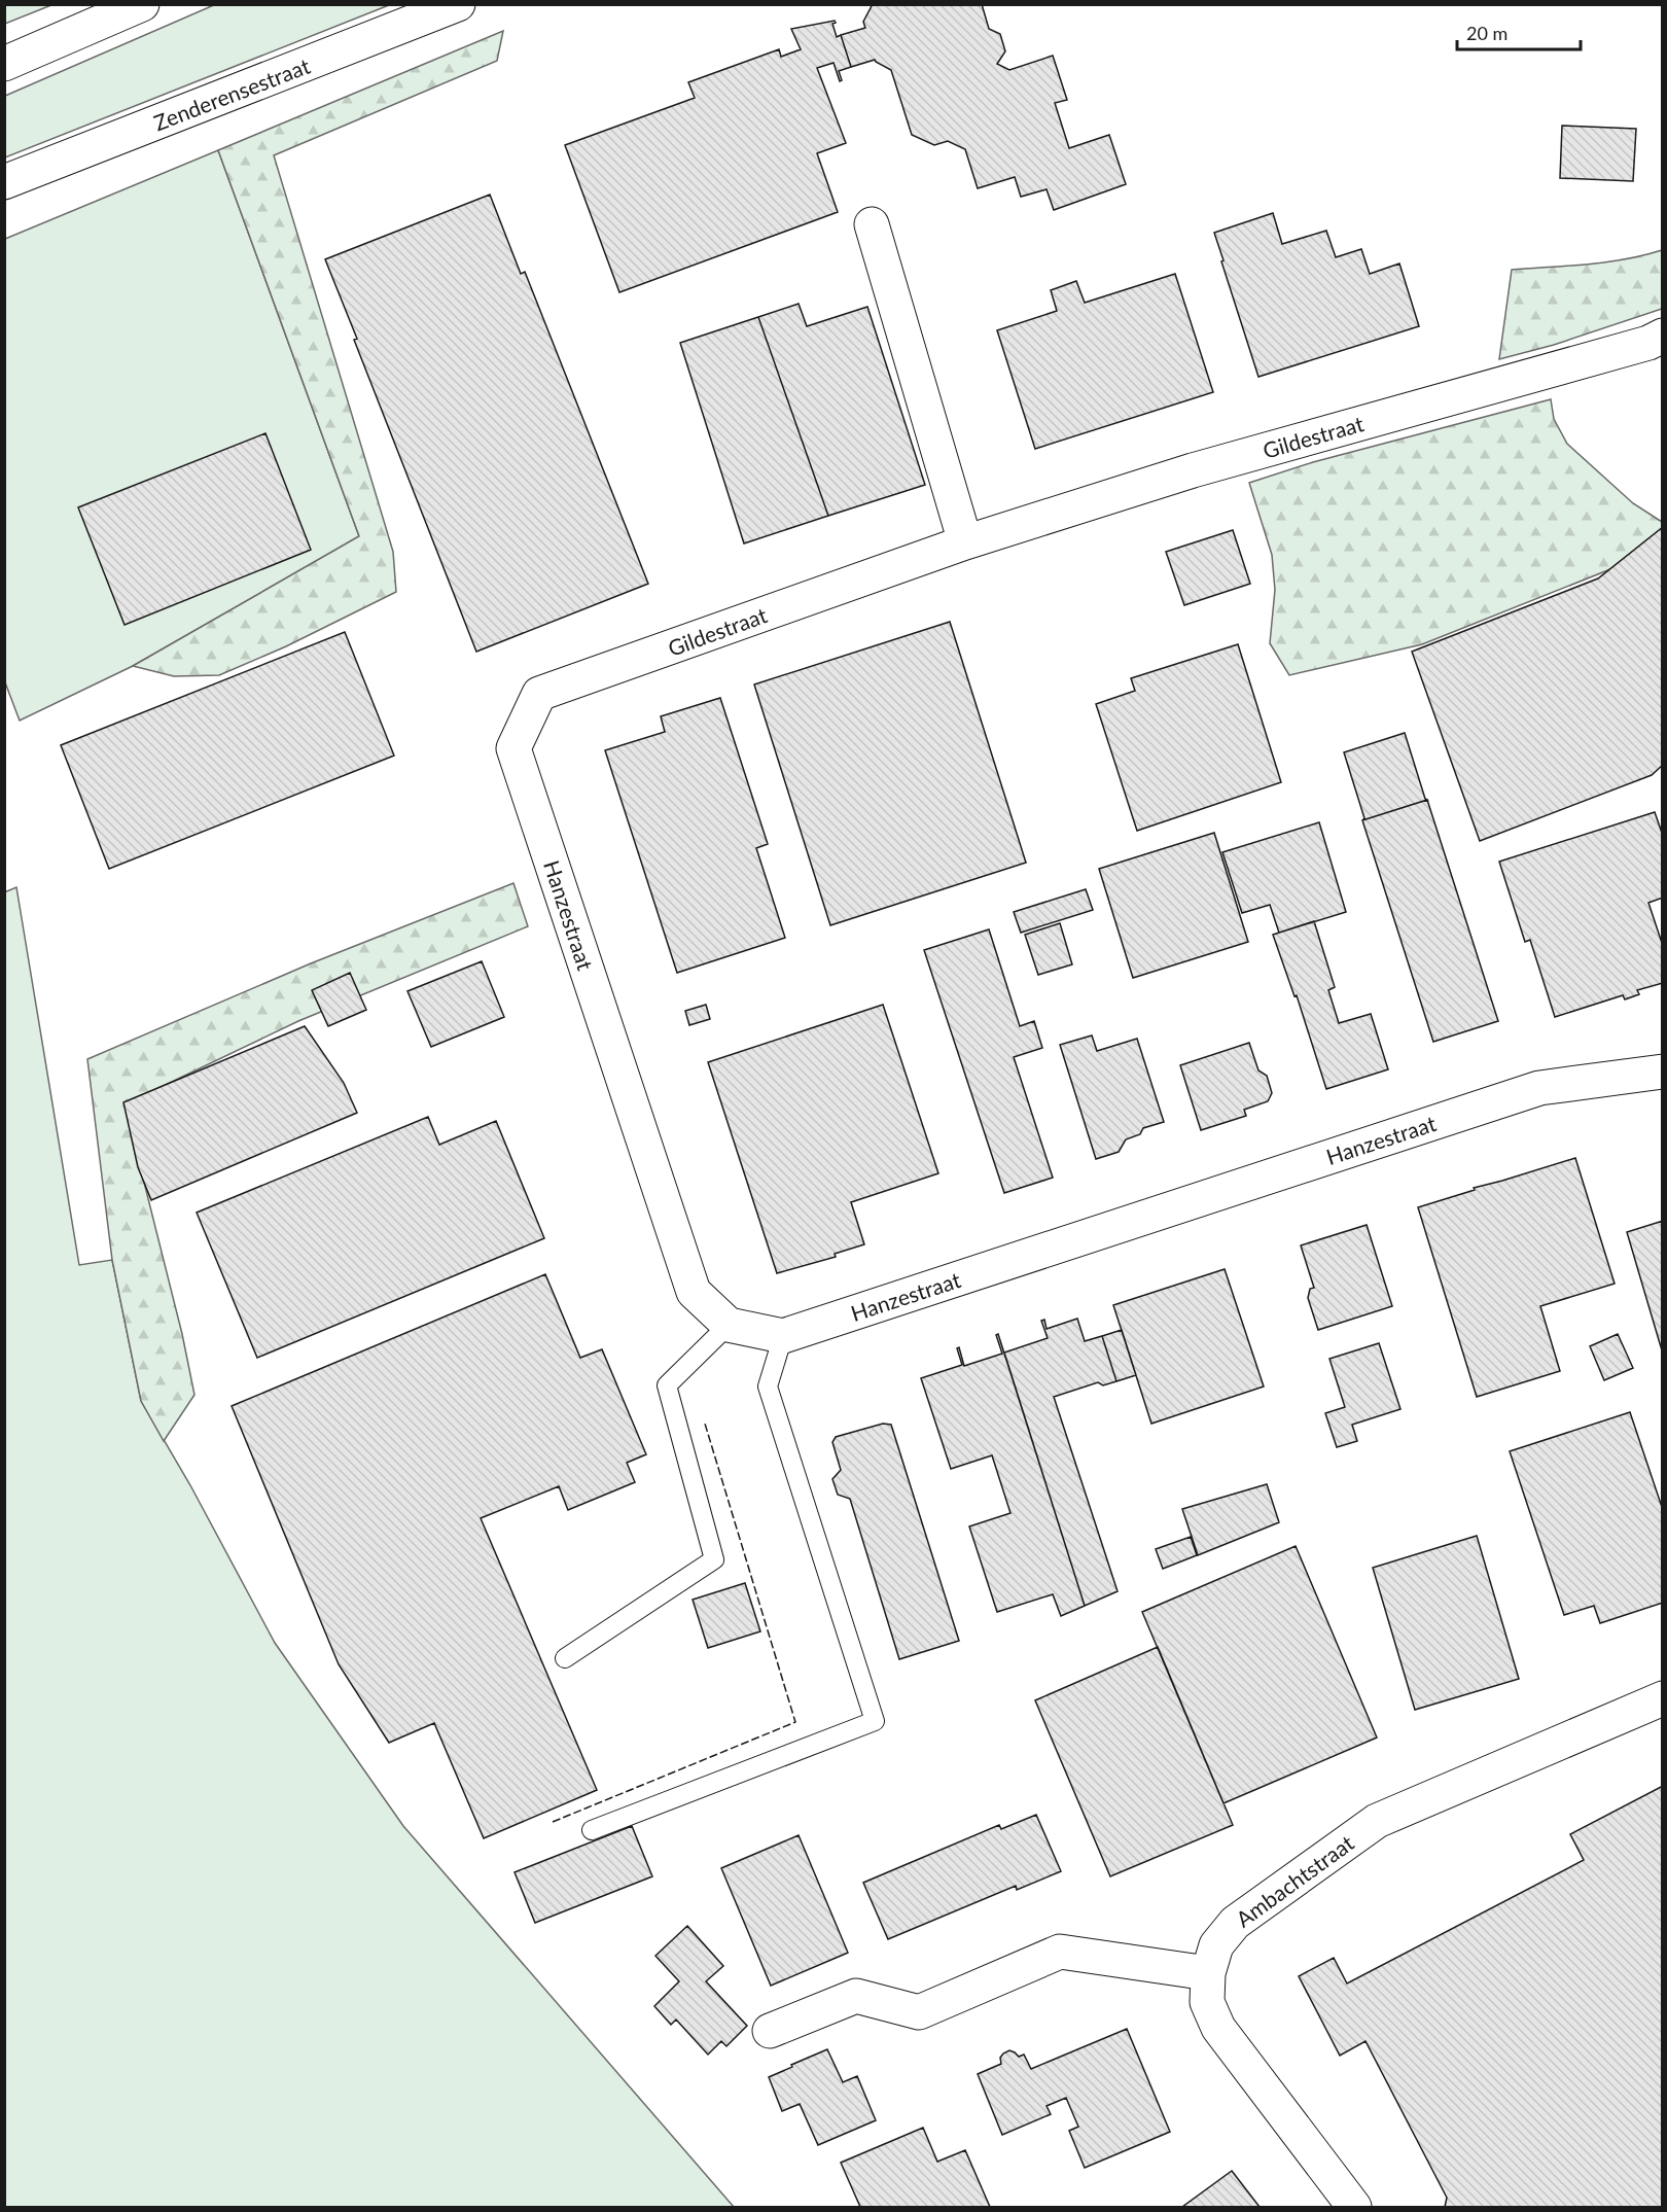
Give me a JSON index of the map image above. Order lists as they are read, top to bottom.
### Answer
{
  "streets": {
    "street": [
      "Zenderensestraat",
      "Gildestraat",
      "Hanzestraat",
      "Ambachtstraat"
    ]
  },
  "crossings": [
    ["Gildestraat", "Hanzestraat"]
  ],
  "scale_bar": "20 m"
}
